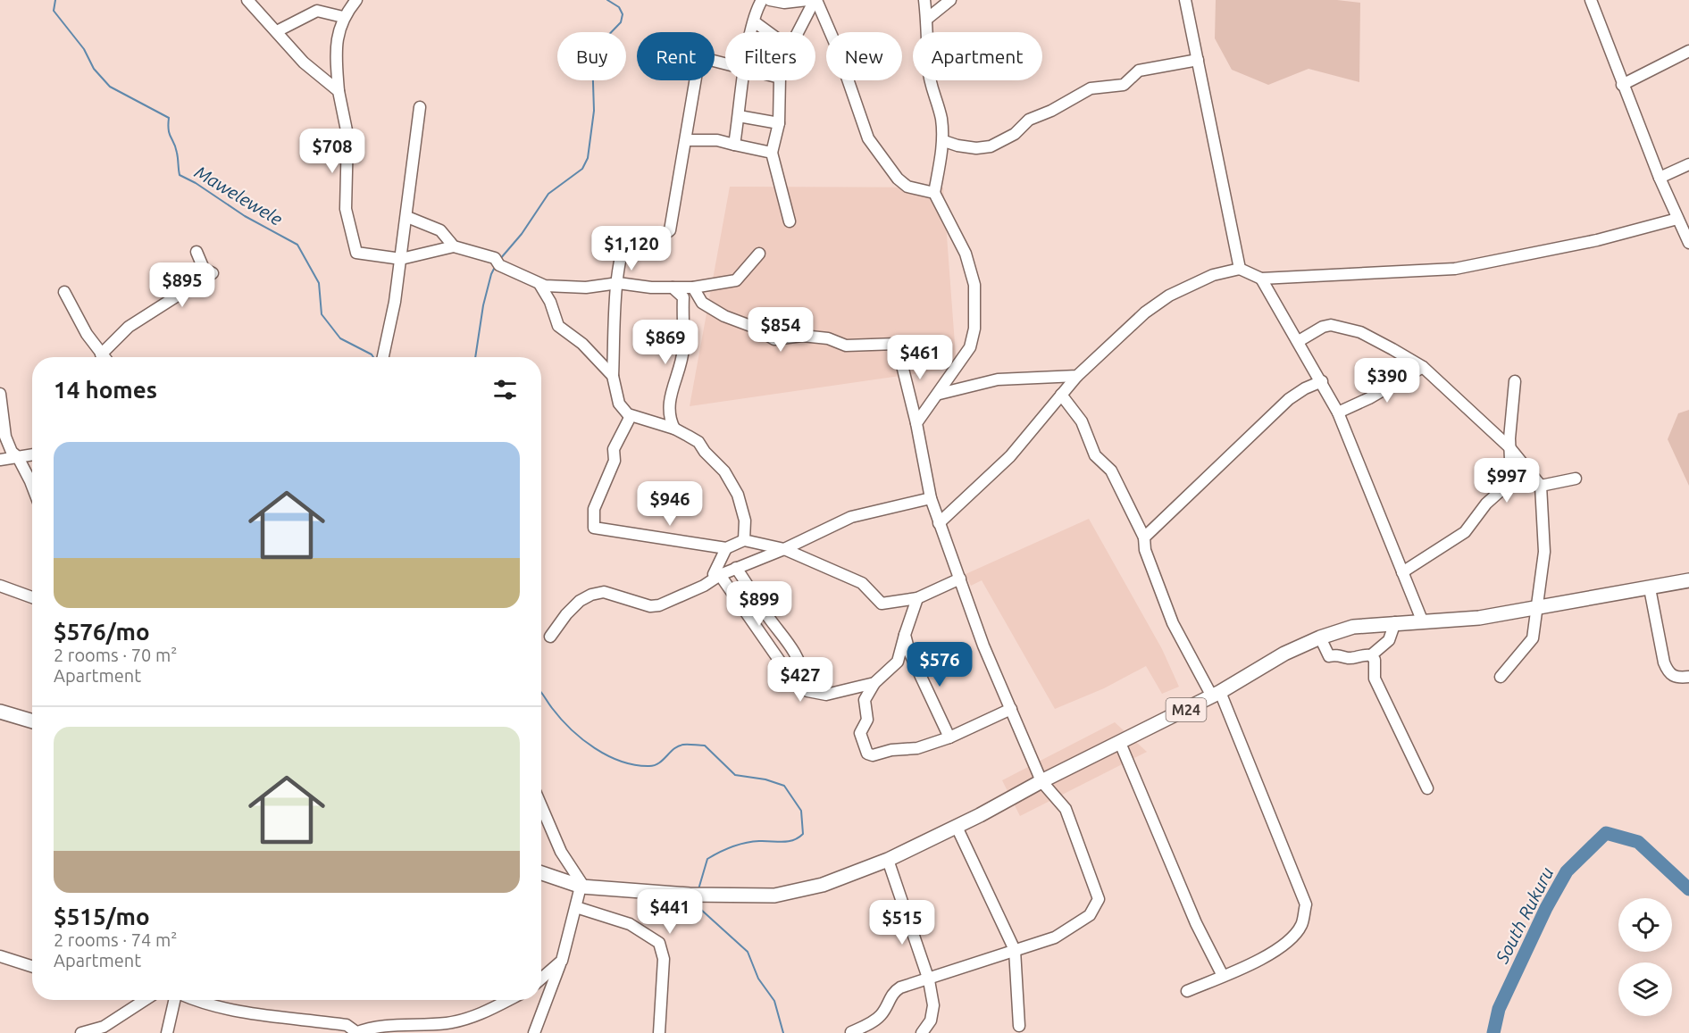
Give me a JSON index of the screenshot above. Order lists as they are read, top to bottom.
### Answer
{
  "streets": {
    "main road": ["M24"]
  },
  "water": ["Mawelewele", "South Rukuru"],
  "page": {
    "chip": [
      "Buy",
      "Rent",
      "Filters",
      "New",
      "Apartment"
    ],
    "price": [
      "$708",
      "$1,120",
      "$895",
      "$854",
      "$869",
      "$461",
      "$390",
      "$997",
      "$946",
      "$899",
      "$576",
      "$427",
      "$441",
      "$515"
    ],
    "heading": "14 homes",
    "list": [
      {
        "name": "$576/mo",
        "note": "2 rooms · 70 m² · Apartment"
      },
      {
        "name": "$515/mo",
        "note": "2 rooms · 74 m² · Apartment"
      }
    ]
  }
}
